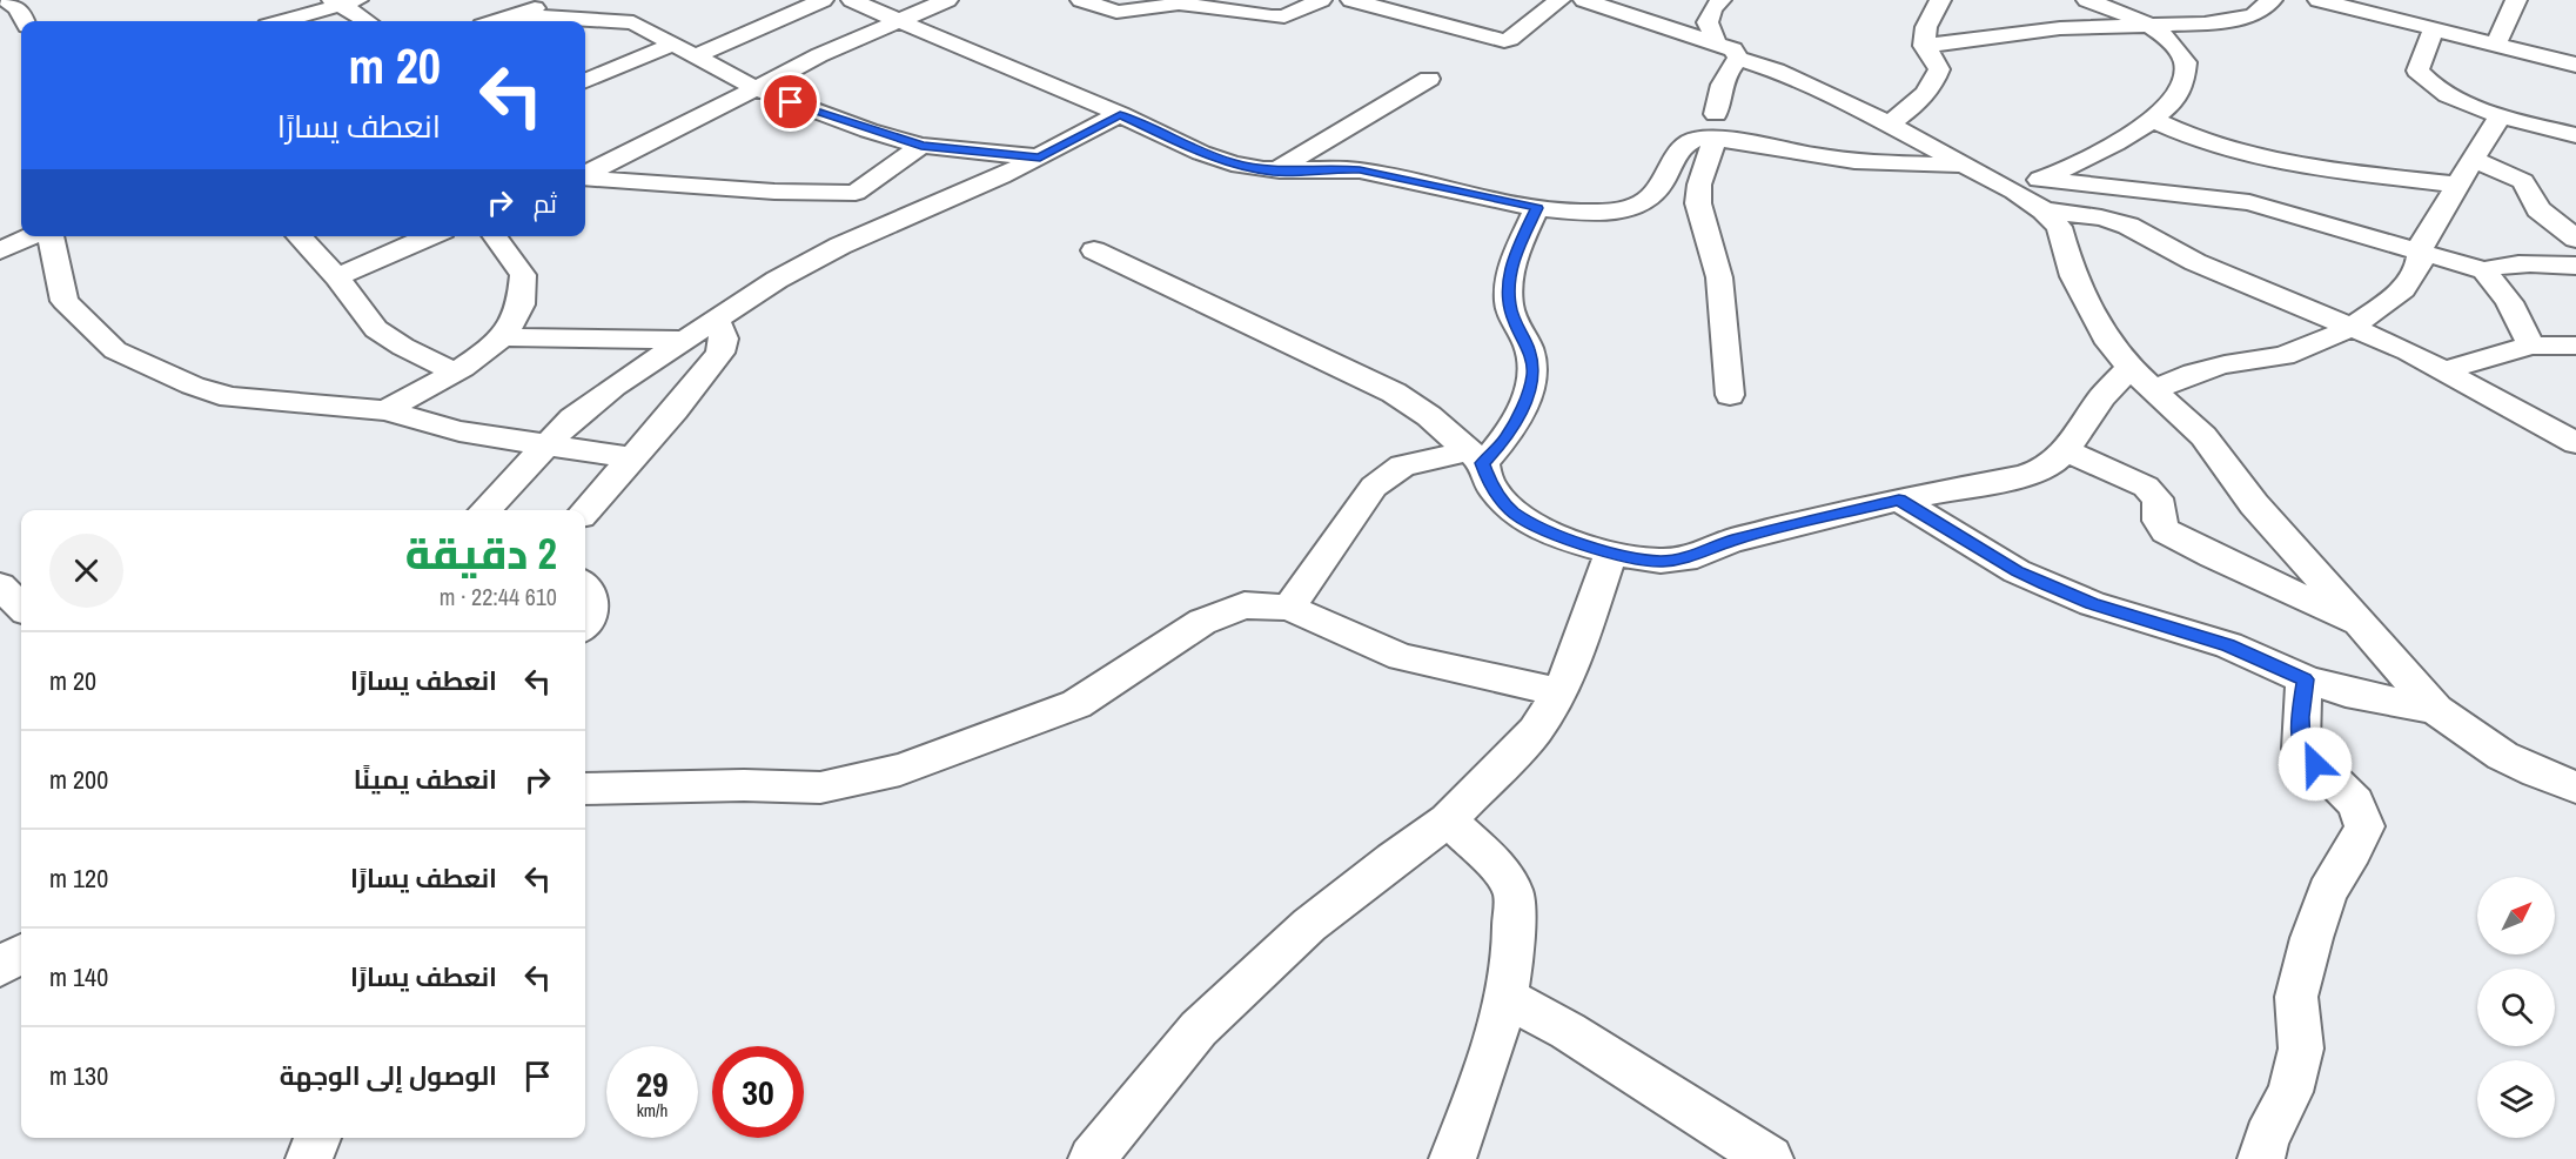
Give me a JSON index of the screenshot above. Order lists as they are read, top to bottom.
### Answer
{
  "north": "top right",
  "page": {
    "turn": ["20 m", "انعطف يسارًا"],
    "then": "ثم",
    "heading": ["2 دقيقة", "610 m · 22:44"],
    "list": [
      {
        "name": "انعطف يسارًا",
        "value": "20 m"
      },
      {
        "name": "انعطف يمينًا",
        "value": "200 m"
      },
      {
        "name": "انعطف يسارًا",
        "value": "120 m"
      },
      {
        "name": "انعطف يسارًا",
        "value": "140 m"
      },
      {
        "name": "الوصول إلى الوجهة",
        "value": "130 m"
      }
    ],
    "speed": "29 km/h",
    "limit": "30"
  }
}
